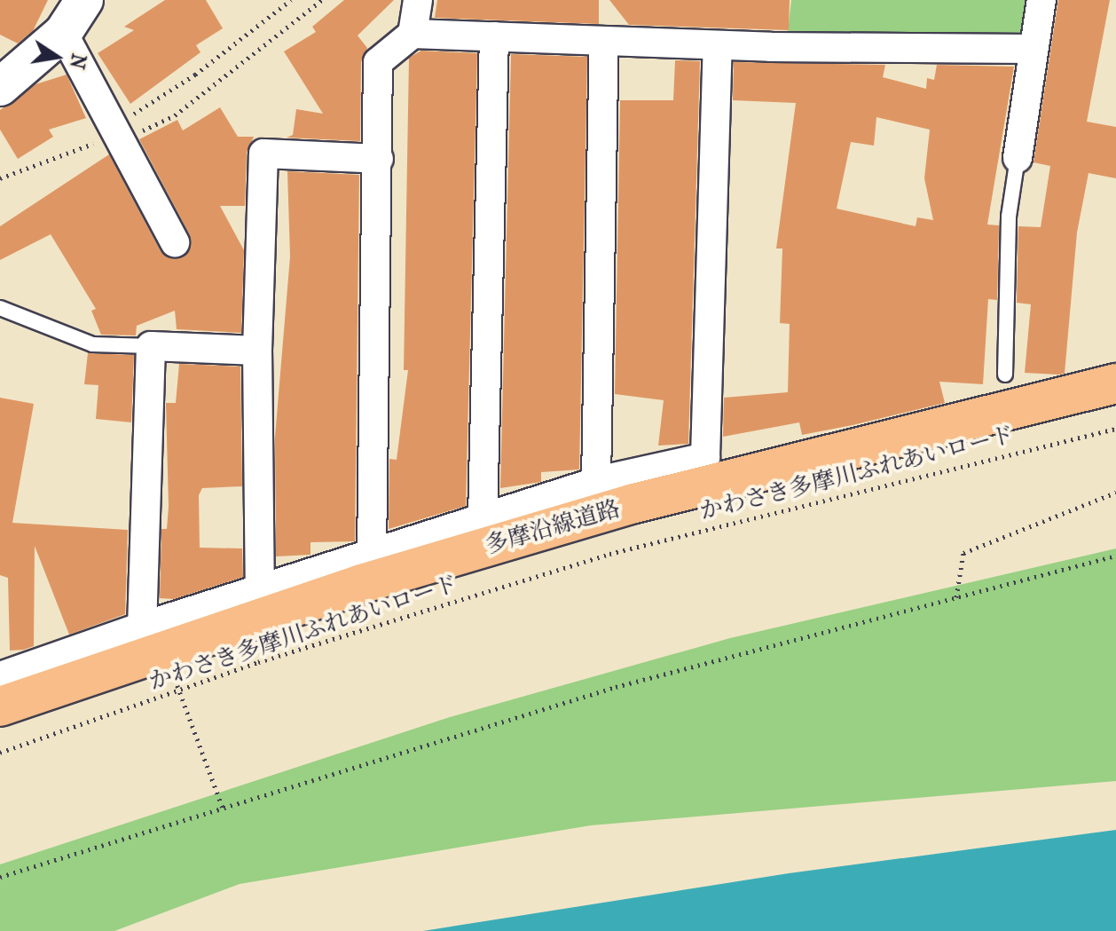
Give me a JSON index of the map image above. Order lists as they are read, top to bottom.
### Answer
{
  "streets": {
    "main road": ["多摩沿線道路"],
    "path": ["かわさき多摩川ふれあいロード"]
  },
  "north": "right"
}
